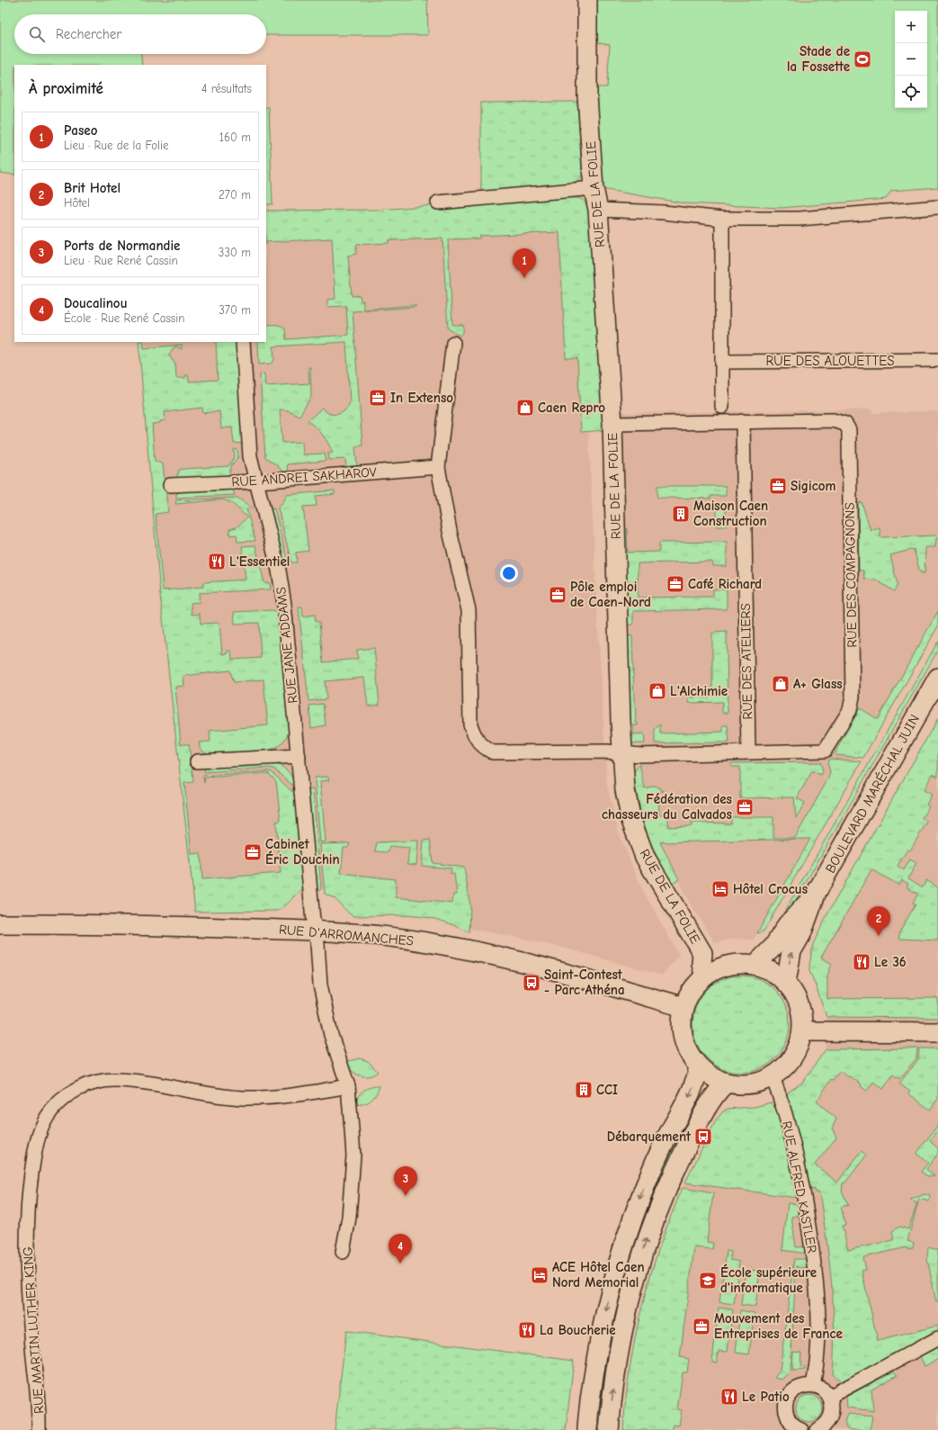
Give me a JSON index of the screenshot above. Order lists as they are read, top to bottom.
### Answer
{
  "streets": {
    "main road": ["RUE DE LA FOLIE", "BOULEVARD MARÉCHAL JUIN", "RUE D'ARROMANCHES"],
    "street": [
      "RUE DES ALOUETTES",
      "RUE ANDREI SAKHAROV",
      "RUE DES COMPAGNONS",
      "RUE JANE ADDAMS",
      "RUE DES ATELIERS",
      "RUE ALFRED KASTLER",
      "RUE MARTIN LUTHER KING"
    ]
  },
  "crossings": [
    ["RUE DE LA FOLIE", "RUE DES COMPAGNONS"],
    ["RUE DE LA FOLIE", "BOULEVARD MARÉCHAL JUIN"],
    ["RUE DE LA FOLIE", "RUE D'ARROMANCHES"],
    ["RUE DE LA FOLIE", "RUE ALFRED KASTLER"],
    ["RUE ANDREI SAKHAROV", "RUE DES COMPAGNONS"],
    ["RUE ANDREI SAKHAROV", "RUE JANE ADDAMS"],
    ["RUE DES COMPAGNONS", "RUE DES ATELIERS"],
    ["RUE JANE ADDAMS", "RUE D'ARROMANCHES"],
    ["RUE JANE ADDAMS", "RUE MARTIN LUTHER KING"],
    ["BOULEVARD MARÉCHAL JUIN", "RUE D'ARROMANCHES"],
    ["BOULEVARD MARÉCHAL JUIN", "RUE ALFRED KASTLER"],
    ["RUE D'ARROMANCHES", "RUE ALFRED KASTLER"]
  ],
  "places": {
    "sports": ["Stade de la Fossette"],
    "office": [
      "In Extenso",
      "Sigicom",
      "Café Richard",
      "Pôle emploi de Caen-Nord",
      "Fédération des chasseurs du Calvados",
      "Cabinet Éric Douchin",
      "Mouvement des Entreprises de France"
    ],
    "shop": ["Caen Repro", "A+ Glass", "L'Alchimie"],
    "building": ["Maison Caen Construction", "CCI"],
    "restaurant": [
      "L'Essentiel",
      "Le 36",
      "La Boucherie",
      "Le Patio"
    ],
    "hotel": ["Hôtel Crocus", "ACE Hôtel Caen Nord Memorial"],
    "bus stop": ["Saint-Contest - Parc Athéna", "Débarquement"],
    "school or university": ["École supérieure d'informatique"]
  },
  "page": {
    "map_buttons": ["+", "−"],
    "search": "Rechercher",
    "heading": ["À proximité", "4 résultats"],
    "list": [
      {
        "mark": "1",
        "name": "Paseo",
        "note": "Lieu · Rue de la Folie",
        "value": "160 m"
      },
      {
        "mark": "2",
        "name": "Brit Hotel",
        "note": "Hôtel",
        "value": "270 m"
      },
      {
        "mark": "3",
        "name": "Ports de Normandie",
        "note": "Lieu · Rue René Cassin",
        "value": "330 m"
      },
      {
        "mark": "4",
        "name": "Doucalinou",
        "note": "École · Rue René Cassin",
        "value": "370 m"
      }
    ],
    "pins": [
      "1",
      "2",
      "3",
      "4"
    ]
  }
}
